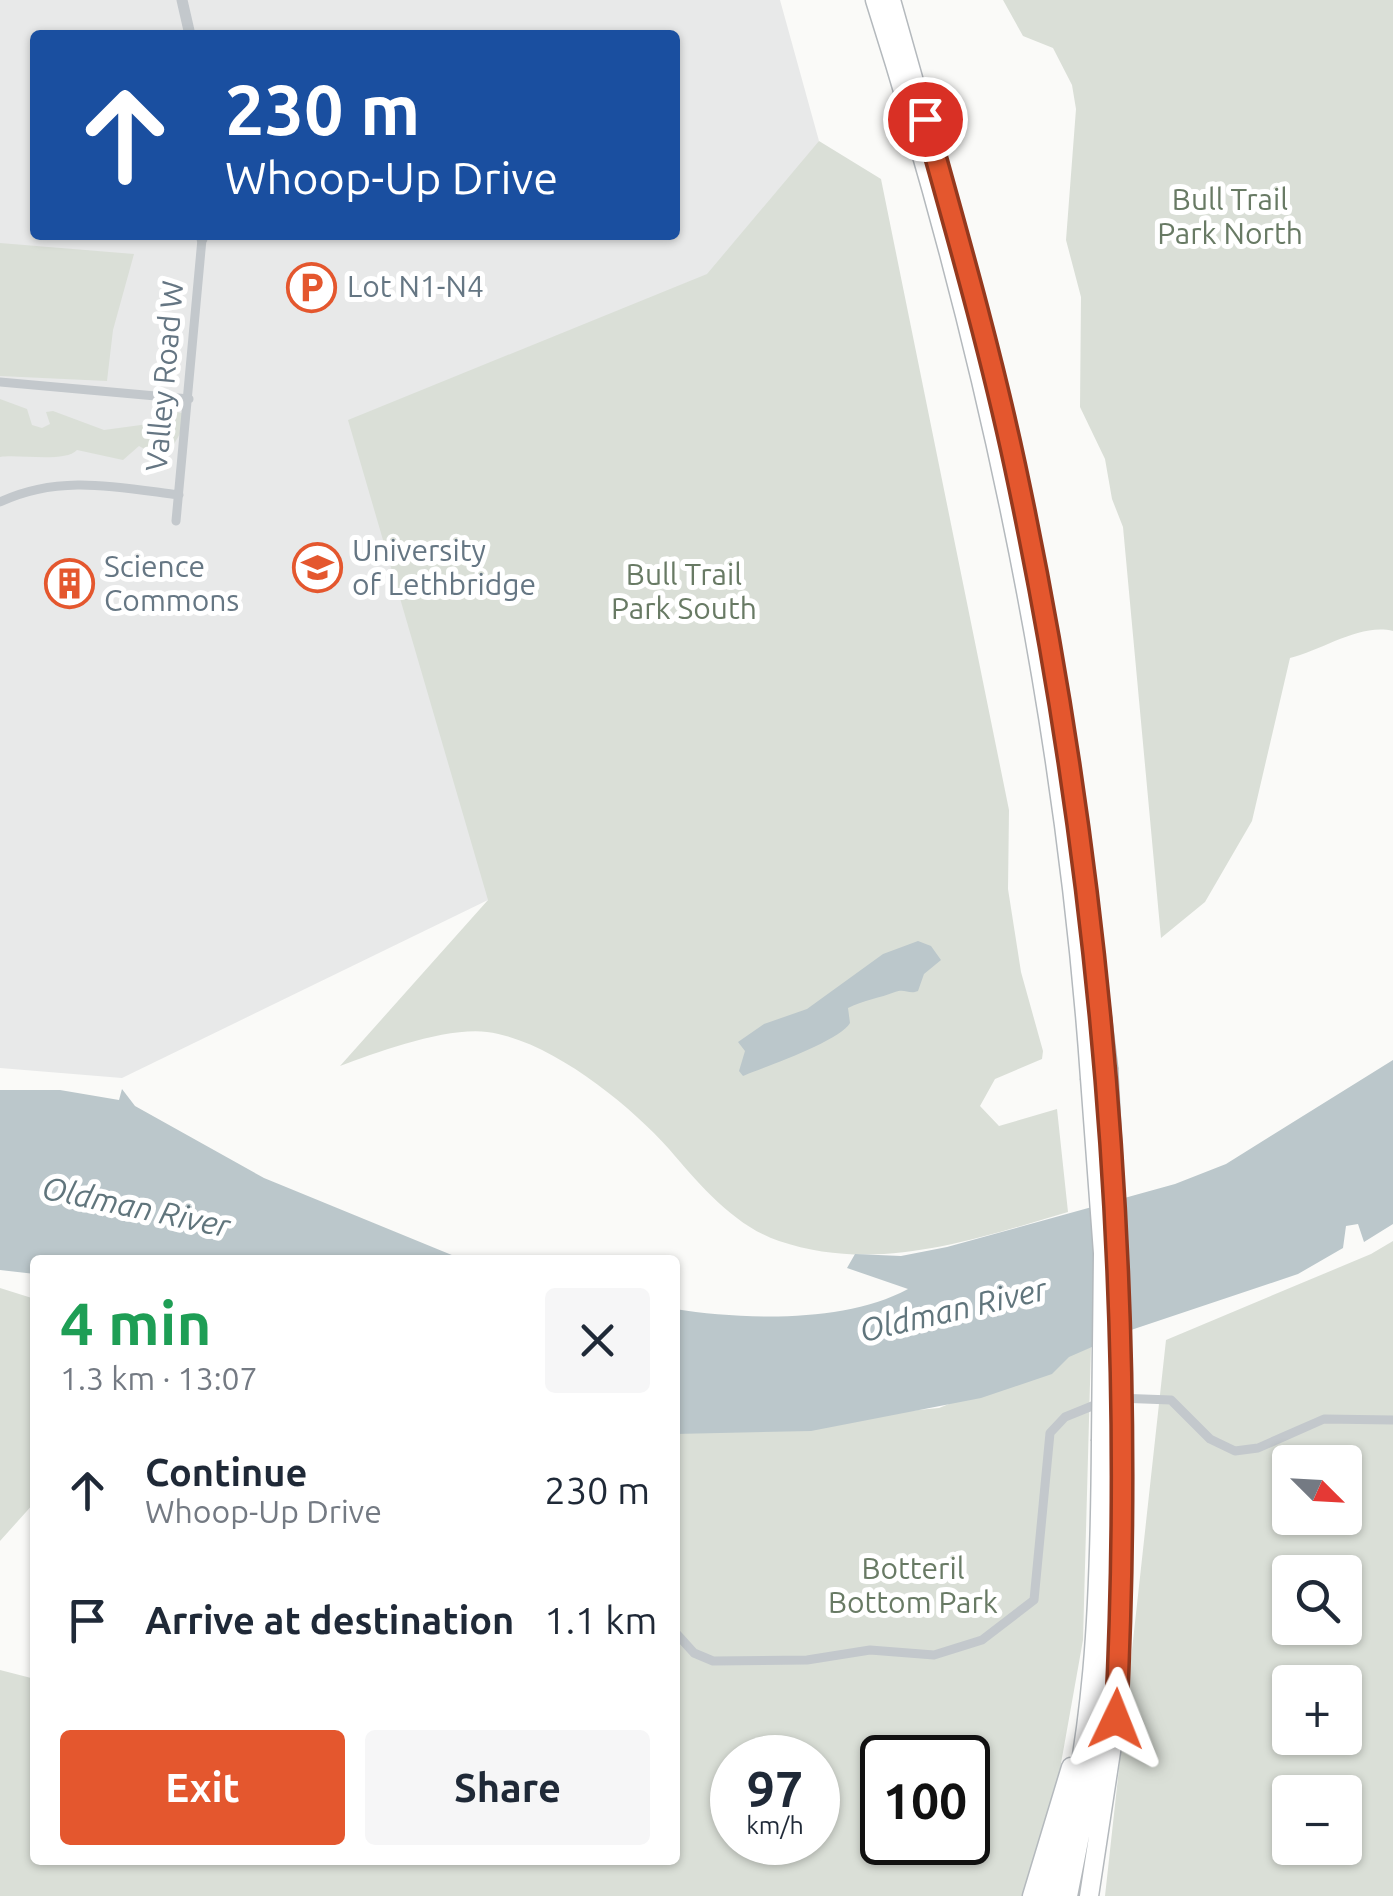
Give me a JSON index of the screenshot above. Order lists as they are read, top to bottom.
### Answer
{
  "streets": {
    "street": ["Valley Road W"]
  },
  "water": ["Oldman River"],
  "parks": ["Bull Trail Park North", "Bull Trail Park South", "Botteril Bottom Park"],
  "places": {
    "parking": ["Lot N1-N4"],
    "school or university": ["University of Lethbridge"],
    "building": ["Science Commons"]
  },
  "north": "bottom right",
  "page": {
    "turn": ["230 m", "Whoop-Up Drive"],
    "heading": ["4 min", "1.3 km · 13:07"],
    "list": [
      {
        "name": "Continue",
        "note": "Whoop-Up Drive",
        "value": "230 m"
      },
      {
        "name": "Arrive at destination",
        "value": "1.1 km"
      }
    ],
    "map_buttons": ["+", "−"],
    "buttons": ["Exit", "Share"],
    "speed": "97 km/h",
    "limit": "100"
  }
}
